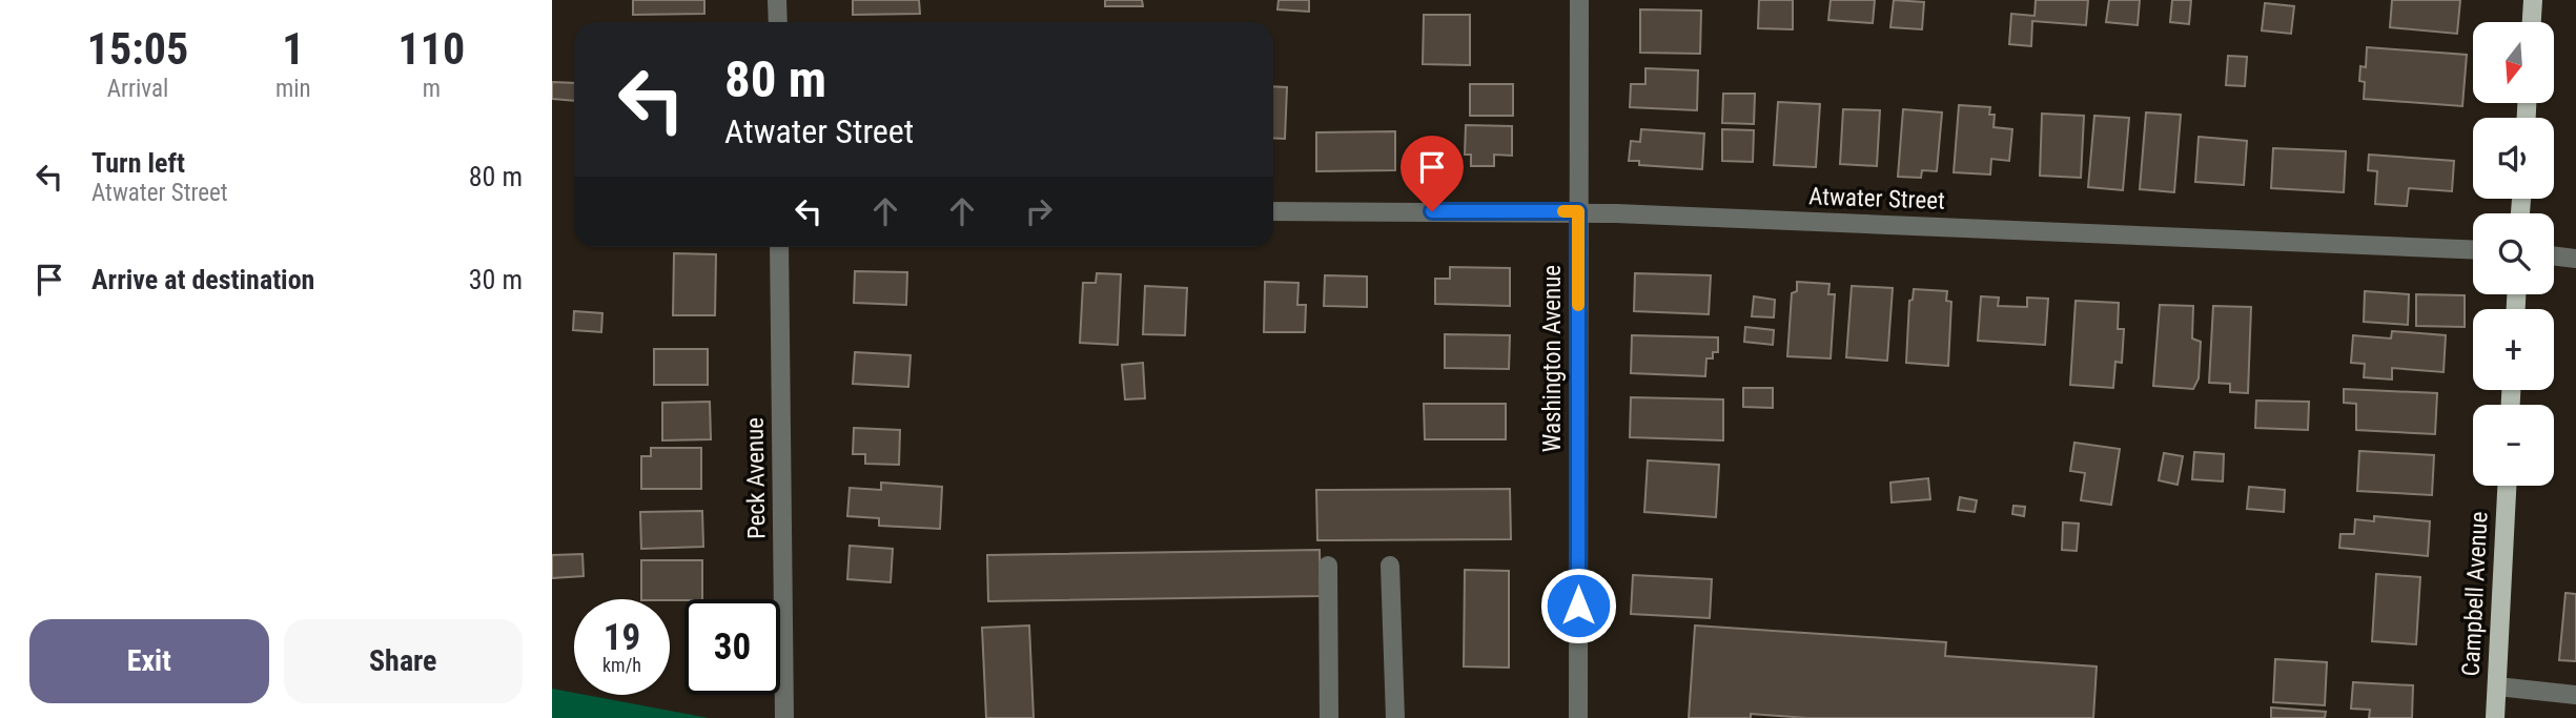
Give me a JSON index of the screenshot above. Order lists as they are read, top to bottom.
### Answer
{
  "streets": {
    "main road": ["Campbell Avenue"],
    "street": ["Atwater Street", "Washington Avenue", "Peck Avenue"]
  },
  "crossings": [
    ["Atwater Street", "Washington Avenue"]
  ],
  "north": "bottom",
  "page": {
    "eta": [
      "15:05",
      "Arrival",
      "1",
      "min",
      "110",
      "m"
    ],
    "map_buttons": ["+", "−"],
    "turn": ["80 m", "Atwater Street"],
    "list": [
      {
        "name": "Turn left",
        "note": "Atwater Street",
        "value": "80 m"
      },
      {
        "name": "Arrive at destination",
        "value": "30 m"
      }
    ],
    "speed": "19 km/h",
    "limit": "30",
    "buttons": ["Exit", "Share"]
  }
}
